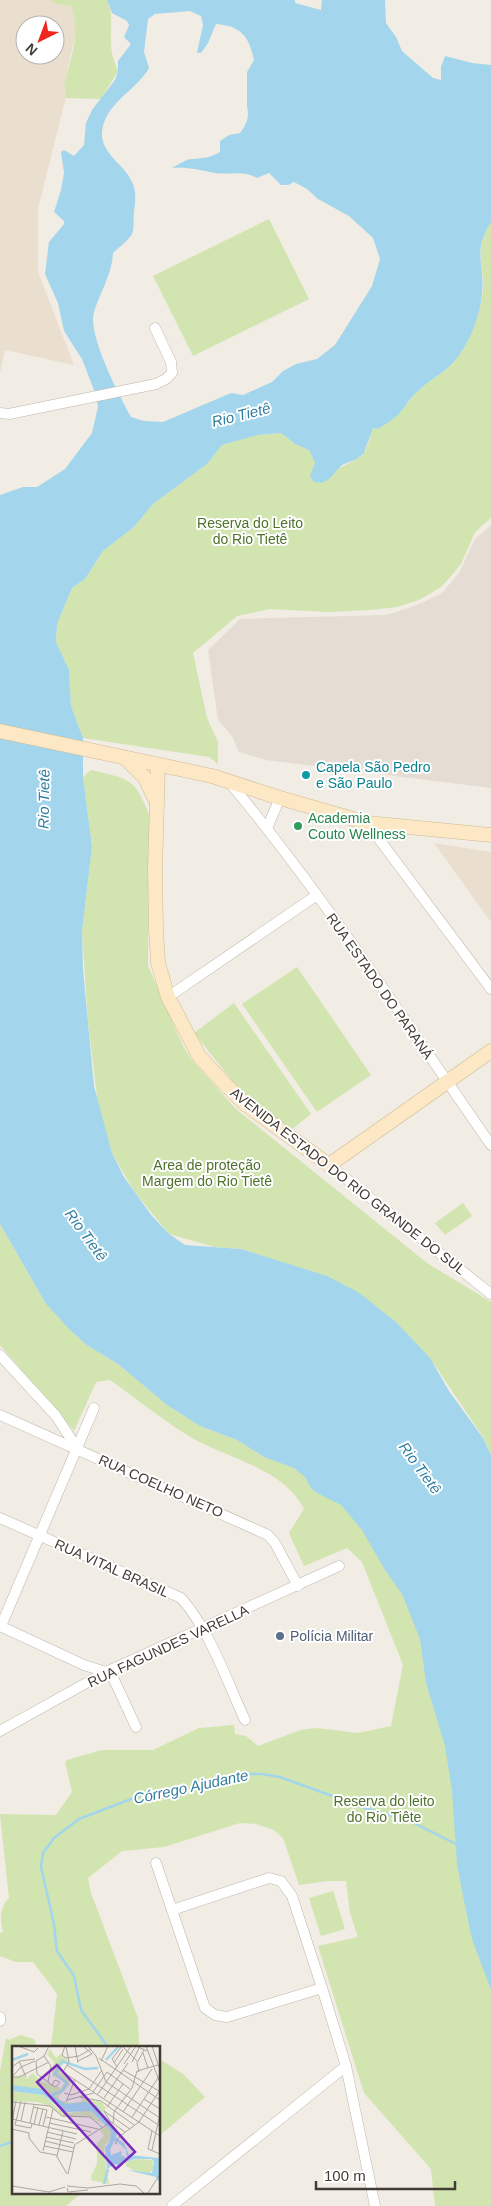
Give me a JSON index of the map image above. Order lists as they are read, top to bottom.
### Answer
{
  "streets": {
    "street": [
      "RUA ESTADO DO PARANÁ",
      "AVENIDA ESTADO DO RIO GRANDE DO SUL",
      "RUA COELHO NETO",
      "RUA VITAL BRASIL",
      "RUA FAGUNDES VARELLA"
    ]
  },
  "crossings": [
    ["RUA COELHO NETO", "RUA FAGUNDES VARELLA"],
    ["RUA VITAL BRASIL", "RUA FAGUNDES VARELLA"]
  ],
  "water": ["Rio Tietê", "Córrego Ajudante"],
  "parks": ["Reserva do Leito do Rio Tietê", "Area de proteção Margem do Rio Tietê", "Reserva do leito do Rio Tiête"],
  "places": ["Capela São Pedro e São Paulo", "Academia Couto Wellness", "Polícia Militar"],
  "scale_bar": "100 m",
  "north": "bottom left"
}
